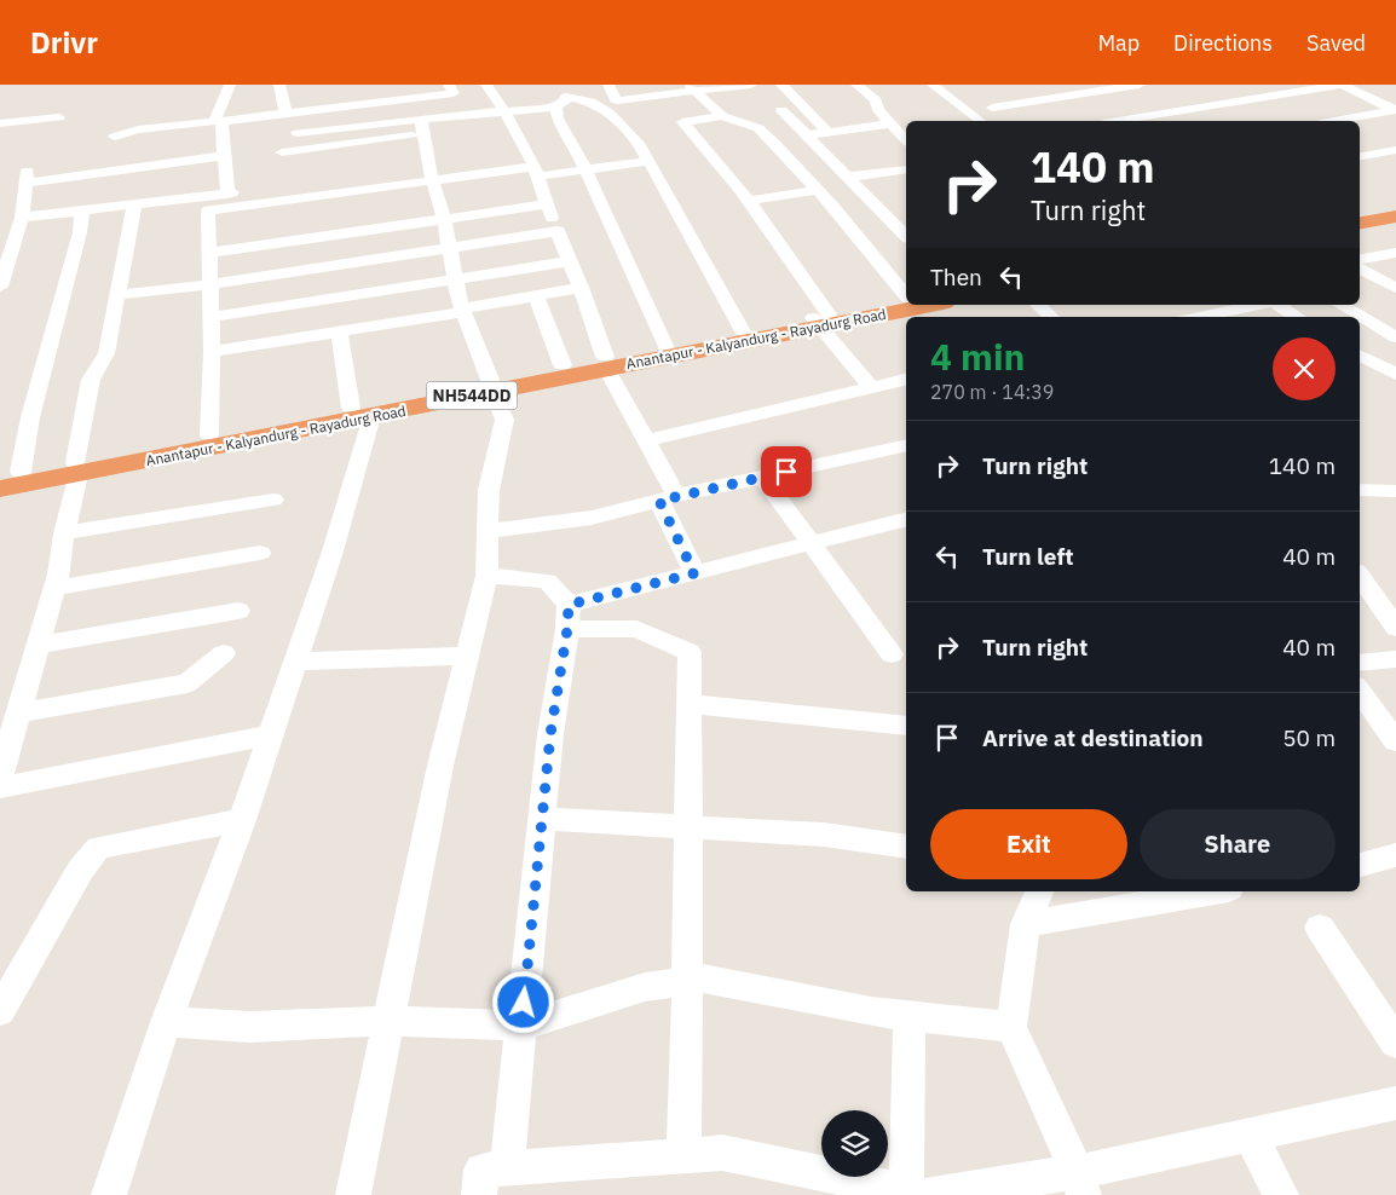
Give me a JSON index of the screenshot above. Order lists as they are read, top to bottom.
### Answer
{
  "streets": {
    "highway": ["Anantapur - Kalyandurg - Rayadurg Road", "NH544DD"]
  },
  "page": {
    "header": "Drivr",
    "nav": ["Map", "Directions", "Saved"],
    "turn": ["140 m", "Turn right"],
    "then": "Then",
    "heading": ["4 min", "270 m · 14:39"],
    "list": [
      {
        "name": "Turn right",
        "value": "140 m"
      },
      {
        "name": "Turn left",
        "value": "40 m"
      },
      {
        "name": "Turn right",
        "value": "40 m"
      },
      {
        "name": "Arrive at destination",
        "value": "50 m"
      }
    ],
    "buttons": ["Exit", "Share"]
  }
}
